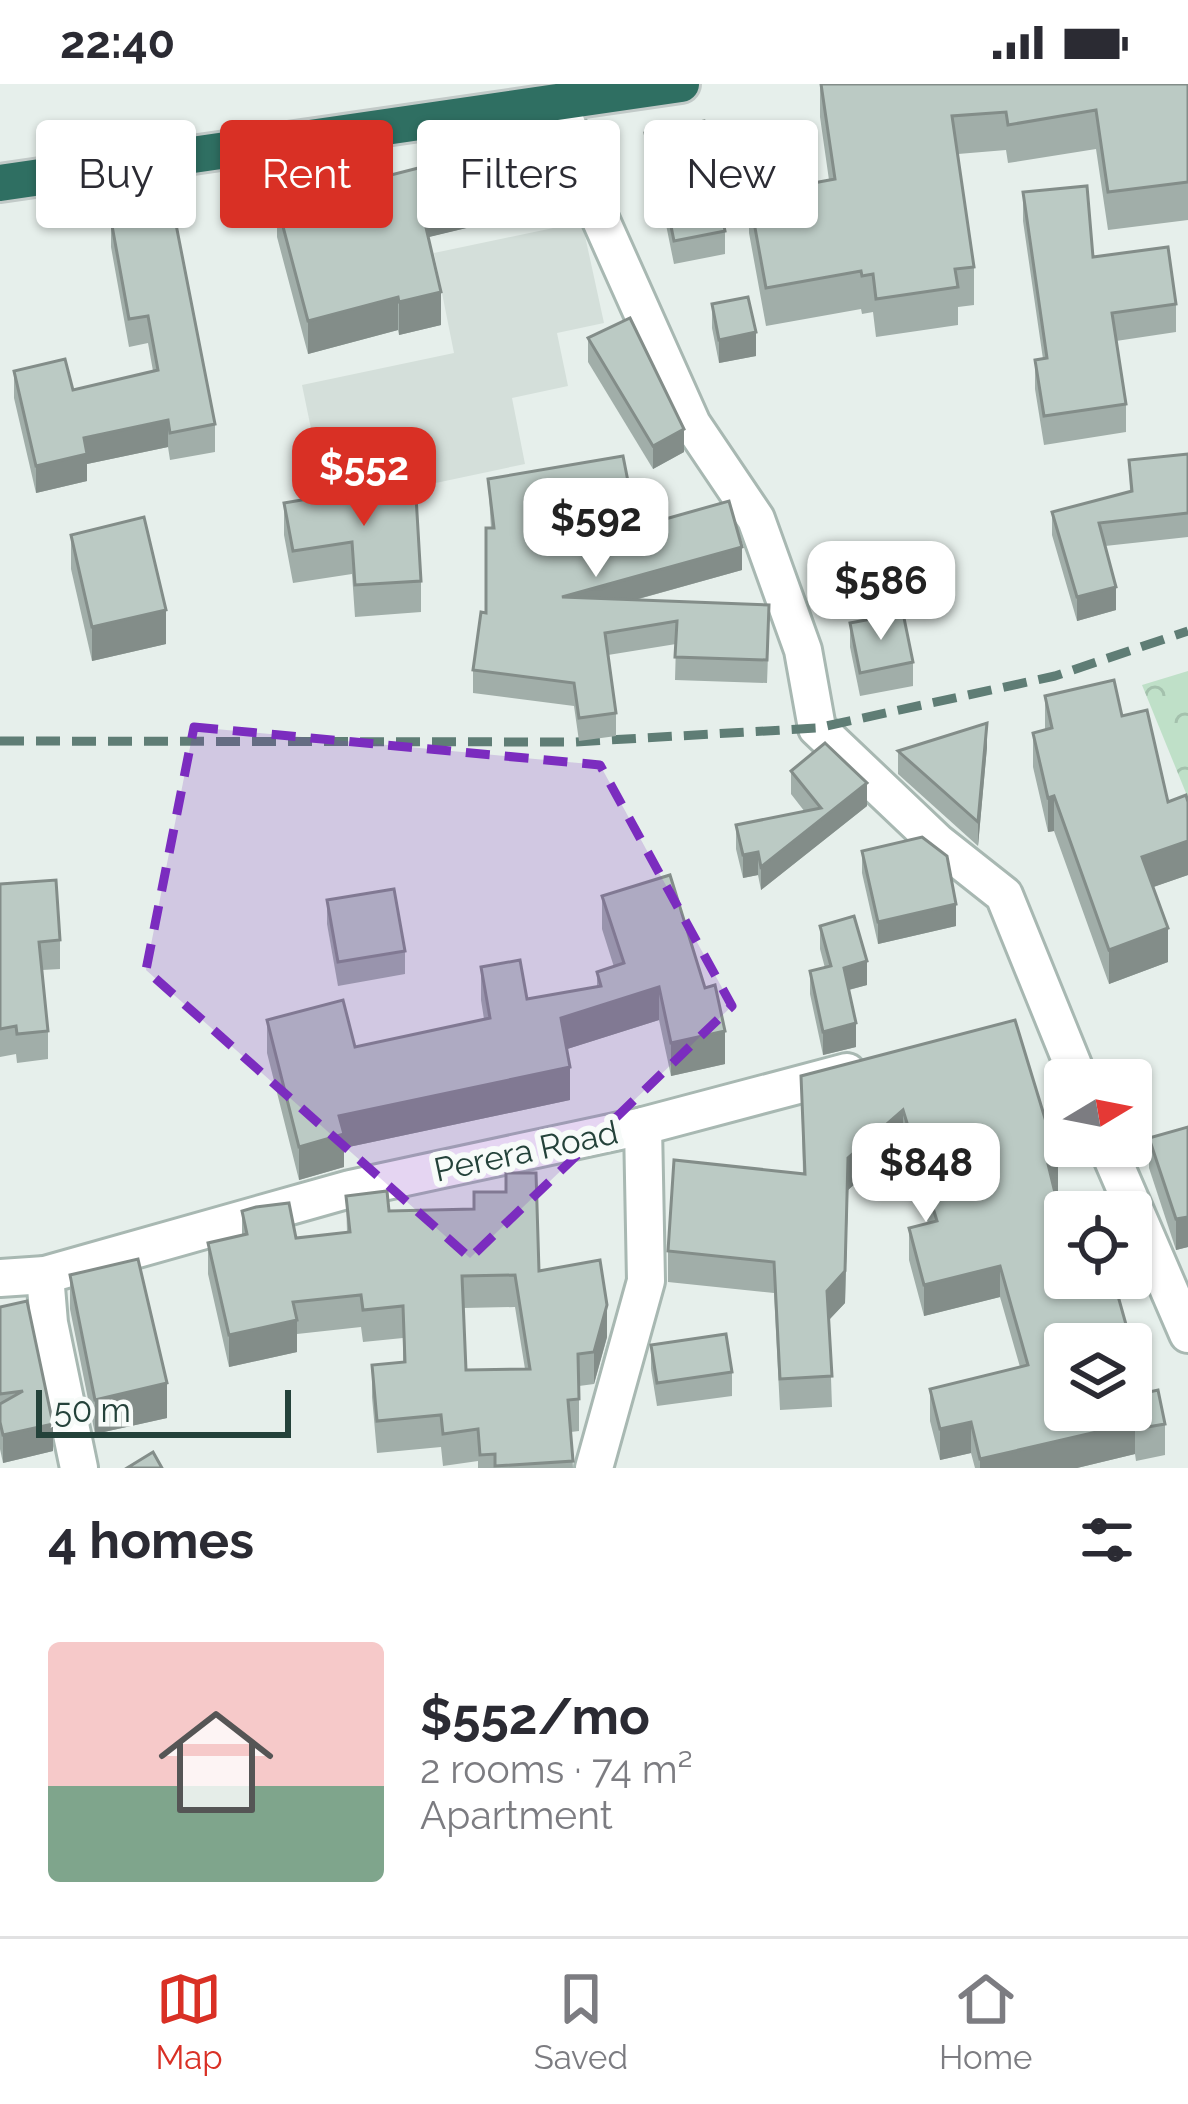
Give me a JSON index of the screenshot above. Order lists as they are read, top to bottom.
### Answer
{
  "streets": {
    "street": ["Perera Road"]
  },
  "scale_bar": "50 m",
  "north": "right",
  "page": {
    "status": "22:40",
    "chip": [
      "Buy",
      "Rent",
      "Filters",
      "New"
    ],
    "price": [
      "$552",
      "$592",
      "$586",
      "$848"
    ],
    "scale": "50 m",
    "heading": "4 homes",
    "list": [
      {
        "name": "$552/mo",
        "note": "2 rooms · 74 m² · Apartment"
      }
    ],
    "tabs": ["Map", "Saved", "Home"]
  }
}
